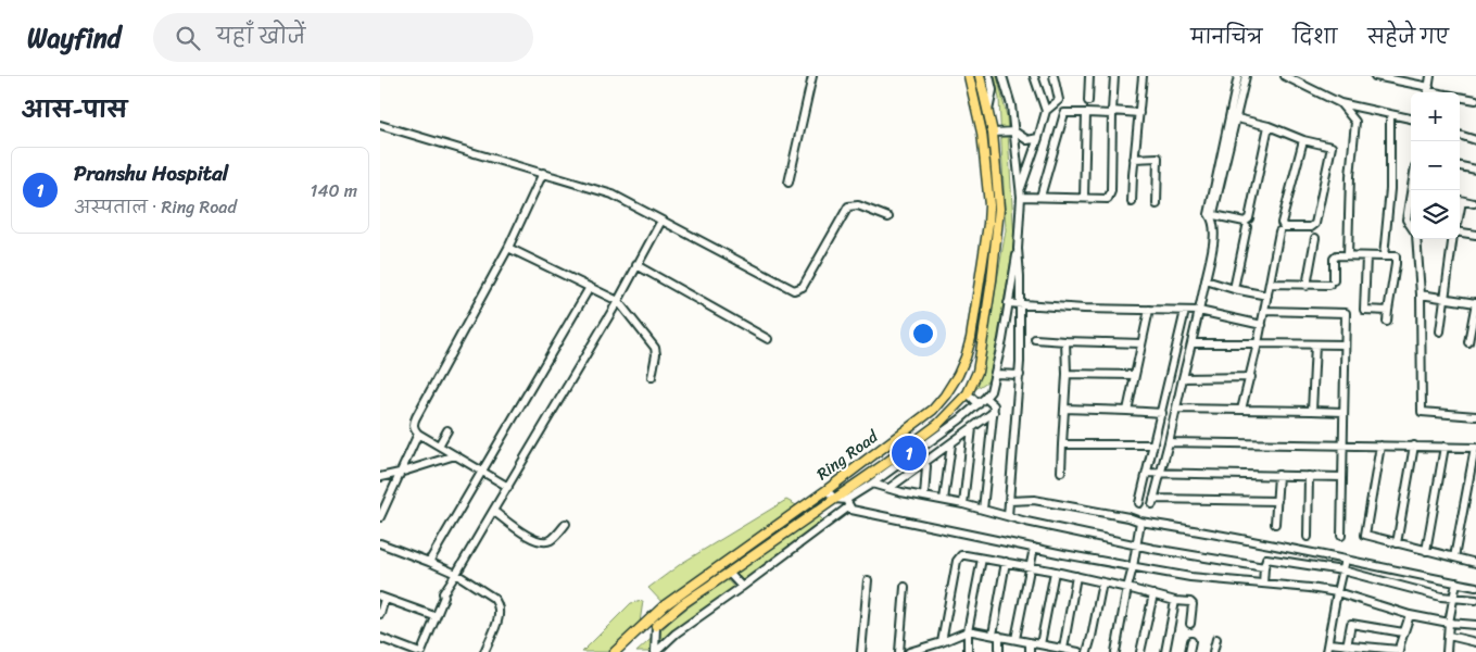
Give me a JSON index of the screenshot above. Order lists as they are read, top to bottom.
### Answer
{
  "streets": {
    "main road": ["Ring Road"]
  },
  "page": {
    "header": "Wayfind",
    "search": "यहाँ खोजें",
    "nav": ["मानचित्र", "दिशा", "सहेजे गए"],
    "heading": "आस-पास",
    "map_buttons": ["+", "−"],
    "list": [
      {
        "mark": "1",
        "name": "Pranshu Hospital",
        "note": "अस्पताल · Ring Road",
        "value": "140 m"
      }
    ],
    "pins": "1"
  }
}
